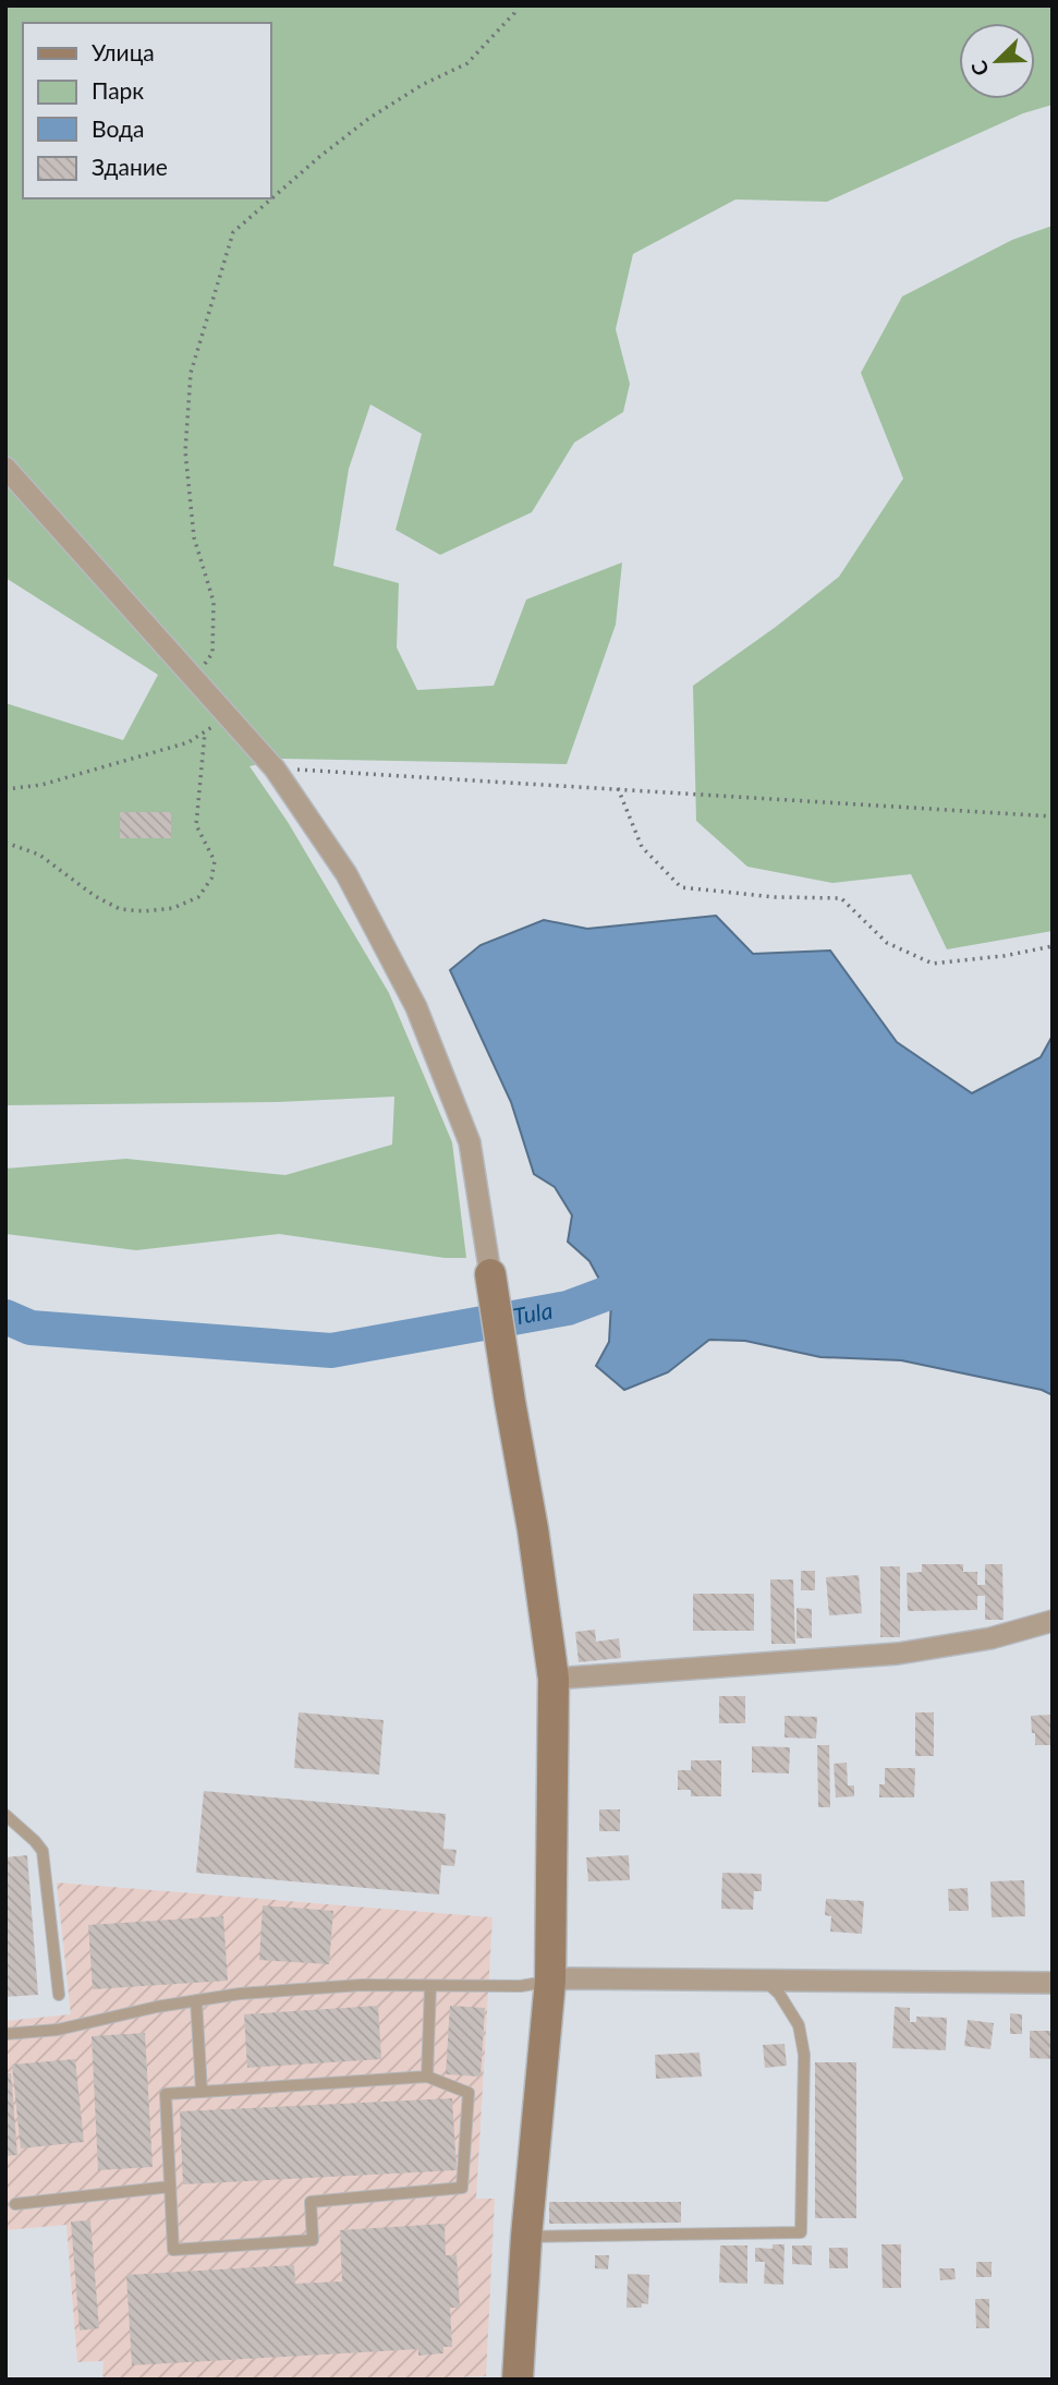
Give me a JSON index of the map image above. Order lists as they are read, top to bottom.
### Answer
{
  "water": ["Tula"],
  "legend": [
    "Улица",
    "Парк",
    "Вода",
    "Здание"
  ],
  "north": "bottom left"
}
